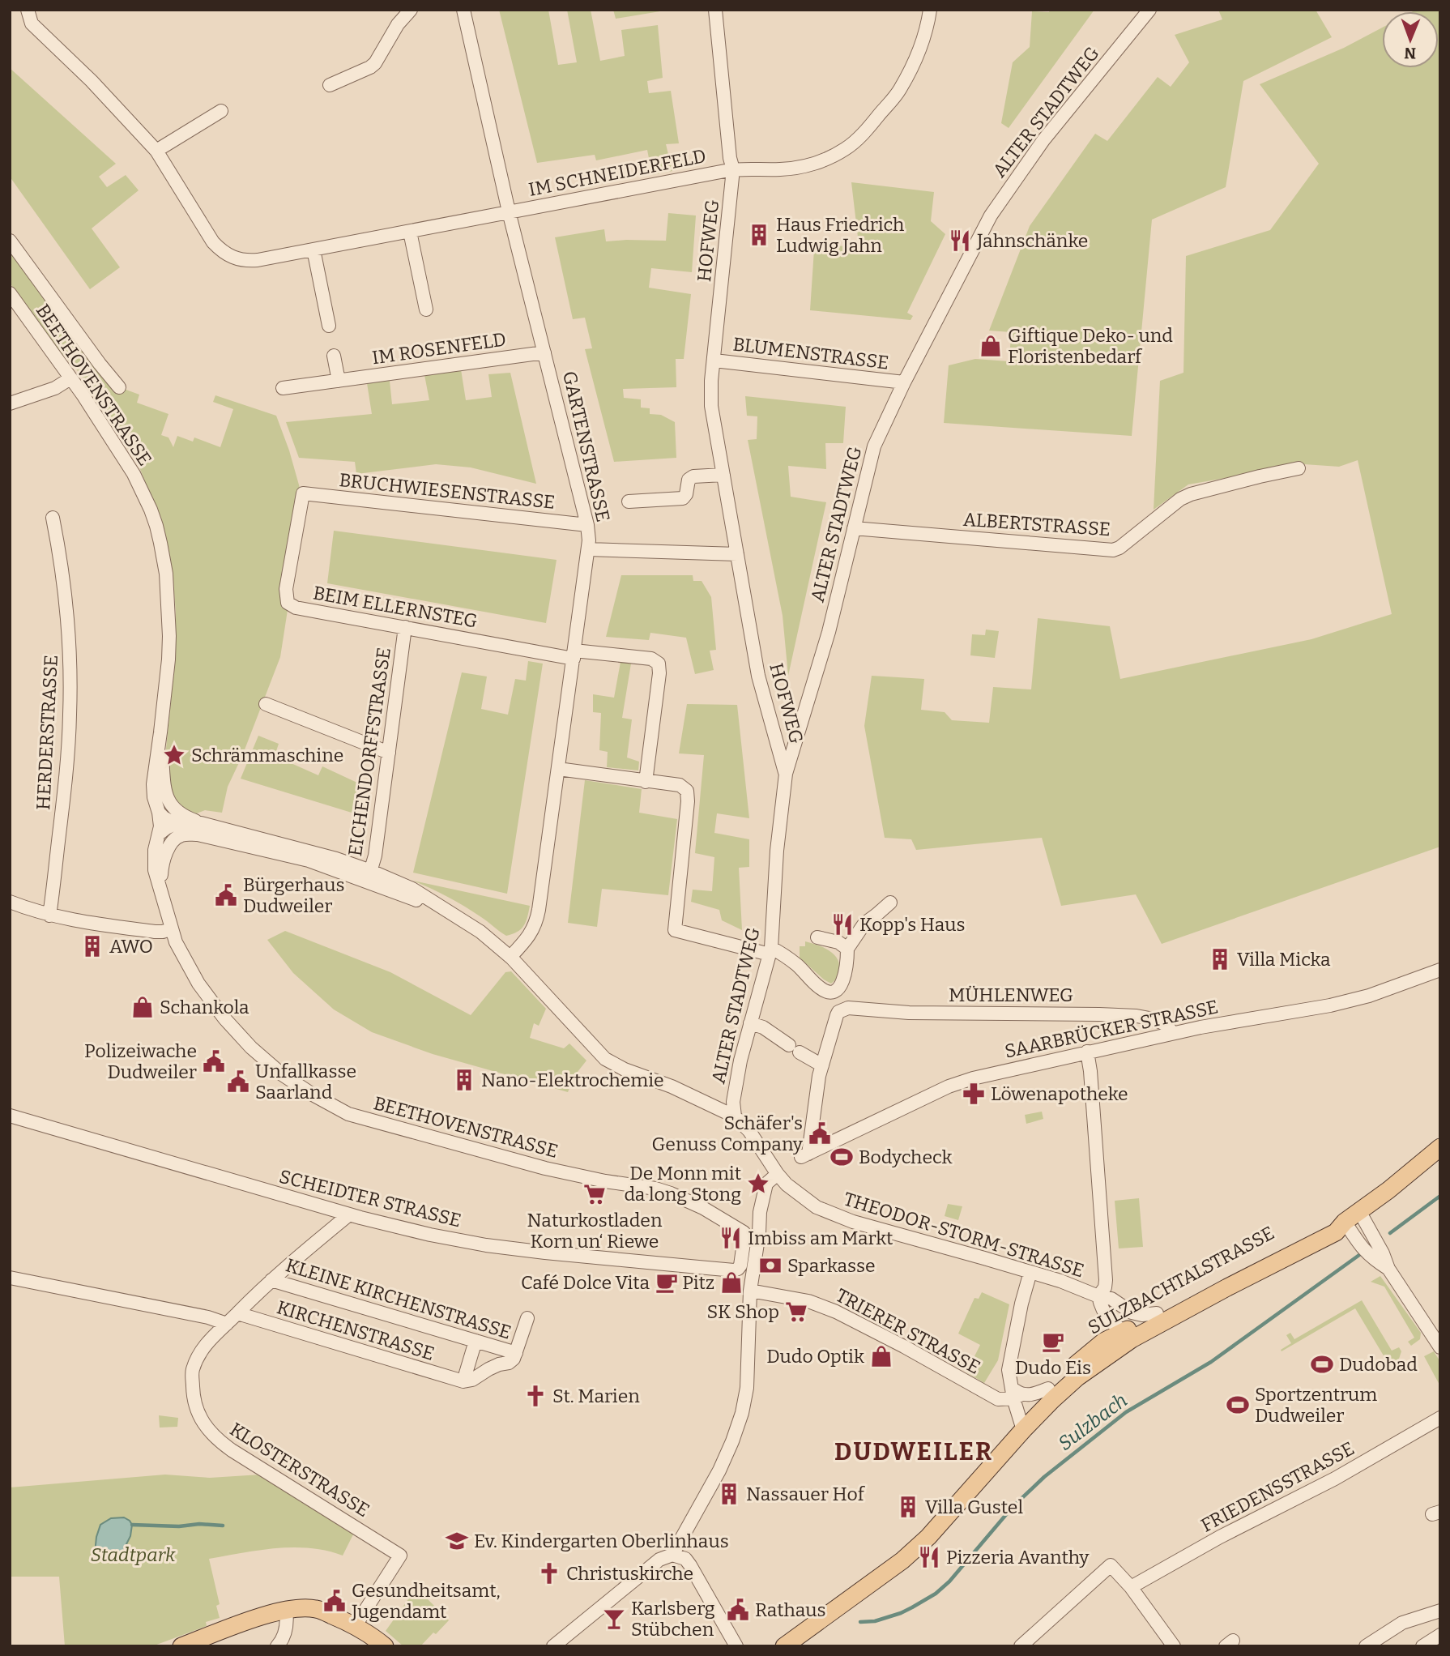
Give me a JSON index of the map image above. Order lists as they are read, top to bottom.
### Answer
{
  "streets": {
    "main road": ["SULZBACHTALSTRASSE"],
    "street": [
      "ALTER STADTWEG",
      "IM SCHNEIDERFELD",
      "HOFWEG",
      "IM ROSENFELD",
      "BLUMENSTRASSE",
      "BEETHOVENSTRASSE",
      "GARTENSTRASSE",
      "BRUCHWIESENSTRASSE",
      "ALBERTSTRASSE",
      "BEIM ELLERNSTEG",
      "HERDERSTRASSE",
      "EICHENDORFFSTRASSE",
      "MÜHLENWEG",
      "SAARBRÜCKER STRASSE",
      "SCHEIDTER STRASSE",
      "THEODOR-STORM-STRASSE",
      "KLEINE KIRCHENSTRASSE",
      "KIRCHENSTRASSE",
      "TRIERER STRASSE",
      "KLOSTERSTRASSE",
      "FRIEDENSSTRASSE"
    ]
  },
  "crossings": [
    ["ALTER STADTWEG", "HOFWEG"],
    ["ALTER STADTWEG", "BLUMENSTRASSE"],
    ["ALTER STADTWEG", "ALBERTSTRASSE"],
    ["ALTER STADTWEG", "THEODOR-STORM-STRASSE"],
    ["IM SCHNEIDERFELD", "HOFWEG"],
    ["IM SCHNEIDERFELD", "GARTENSTRASSE"],
    ["HOFWEG", "BLUMENSTRASSE"],
    ["IM ROSENFELD", "GARTENSTRASSE"],
    ["BEETHOVENSTRASSE", "SCHEIDTER STRASSE"],
    ["BEETHOVENSTRASSE", "THEODOR-STORM-STRASSE"],
    ["GARTENSTRASSE", "BRUCHWIESENSTRASSE"],
    ["GARTENSTRASSE", "BEIM ELLERNSTEG"],
    ["GARTENSTRASSE", "THEODOR-STORM-STRASSE"],
    ["BRUCHWIESENSTRASSE", "BEIM ELLERNSTEG"],
    ["BEIM ELLERNSTEG", "EICHENDORFFSTRASSE"],
    ["EICHENDORFFSTRASSE", "THEODOR-STORM-STRASSE"],
    ["MÜHLENWEG", "SAARBRÜCKER STRASSE"],
    ["SCHEIDTER STRASSE", "KLOSTERSTRASSE"],
    ["THEODOR-STORM-STRASSE", "SULZBACHTALSTRASSE"],
    ["SULZBACHTALSTRASSE", "TRIERER STRASSE"],
    ["KLEINE KIRCHENSTRASSE", "KLOSTERSTRASSE"],
    ["KIRCHENSTRASSE", "KLOSTERSTRASSE"]
  ],
  "districts": ["DUDWEILER"],
  "water": ["Sulzbach"],
  "parks": ["Stadtpark"],
  "places": {
    "building": [
      "Haus Friedrich Ludwig Jahn",
      "AWO",
      "Villa Micka",
      "Nano-Elektrochemie",
      "Nassauer Hof",
      "Villa Gustel"
    ],
    "restaurant": [
      "Jahnschänke",
      "Kopp's Haus",
      "Imbiss am Markt",
      "Pizzeria Avanthy"
    ],
    "shop": [
      "Giftique Deko- und Floristenbedarf",
      "Schankola",
      "Pitz",
      "Dudo Optik"
    ],
    "place": ["Schrämmaschine", "De Monn mit da long Stong"],
    "public building": [
      "Bürgerhaus Dudweiler",
      "Polizeiwache Dudweiler",
      "Unfallkasse Saarland",
      "Schäfer's Genuss Company",
      "Gesundheitsamt, Jugendamt",
      "Rathaus"
    ],
    "pharmacy": ["Löwenapotheke"],
    "sports": ["Bodycheck", "Dudobad", "Sportzentrum Dudweiler"],
    "supermarket": ["Naturkostladen Korn un‘ Riewe", "SK Shop"],
    "bank": ["Sparkasse"],
    "cafe": ["Café Dolce Vita", "Dudo Eis"],
    "church": ["St. Marien", "Christuskirche"],
    "school or university": ["Ev. Kindergarten Oberlinhaus"],
    "bar": ["Karlsberg Stübchen"]
  },
  "north": "bottom"
}
